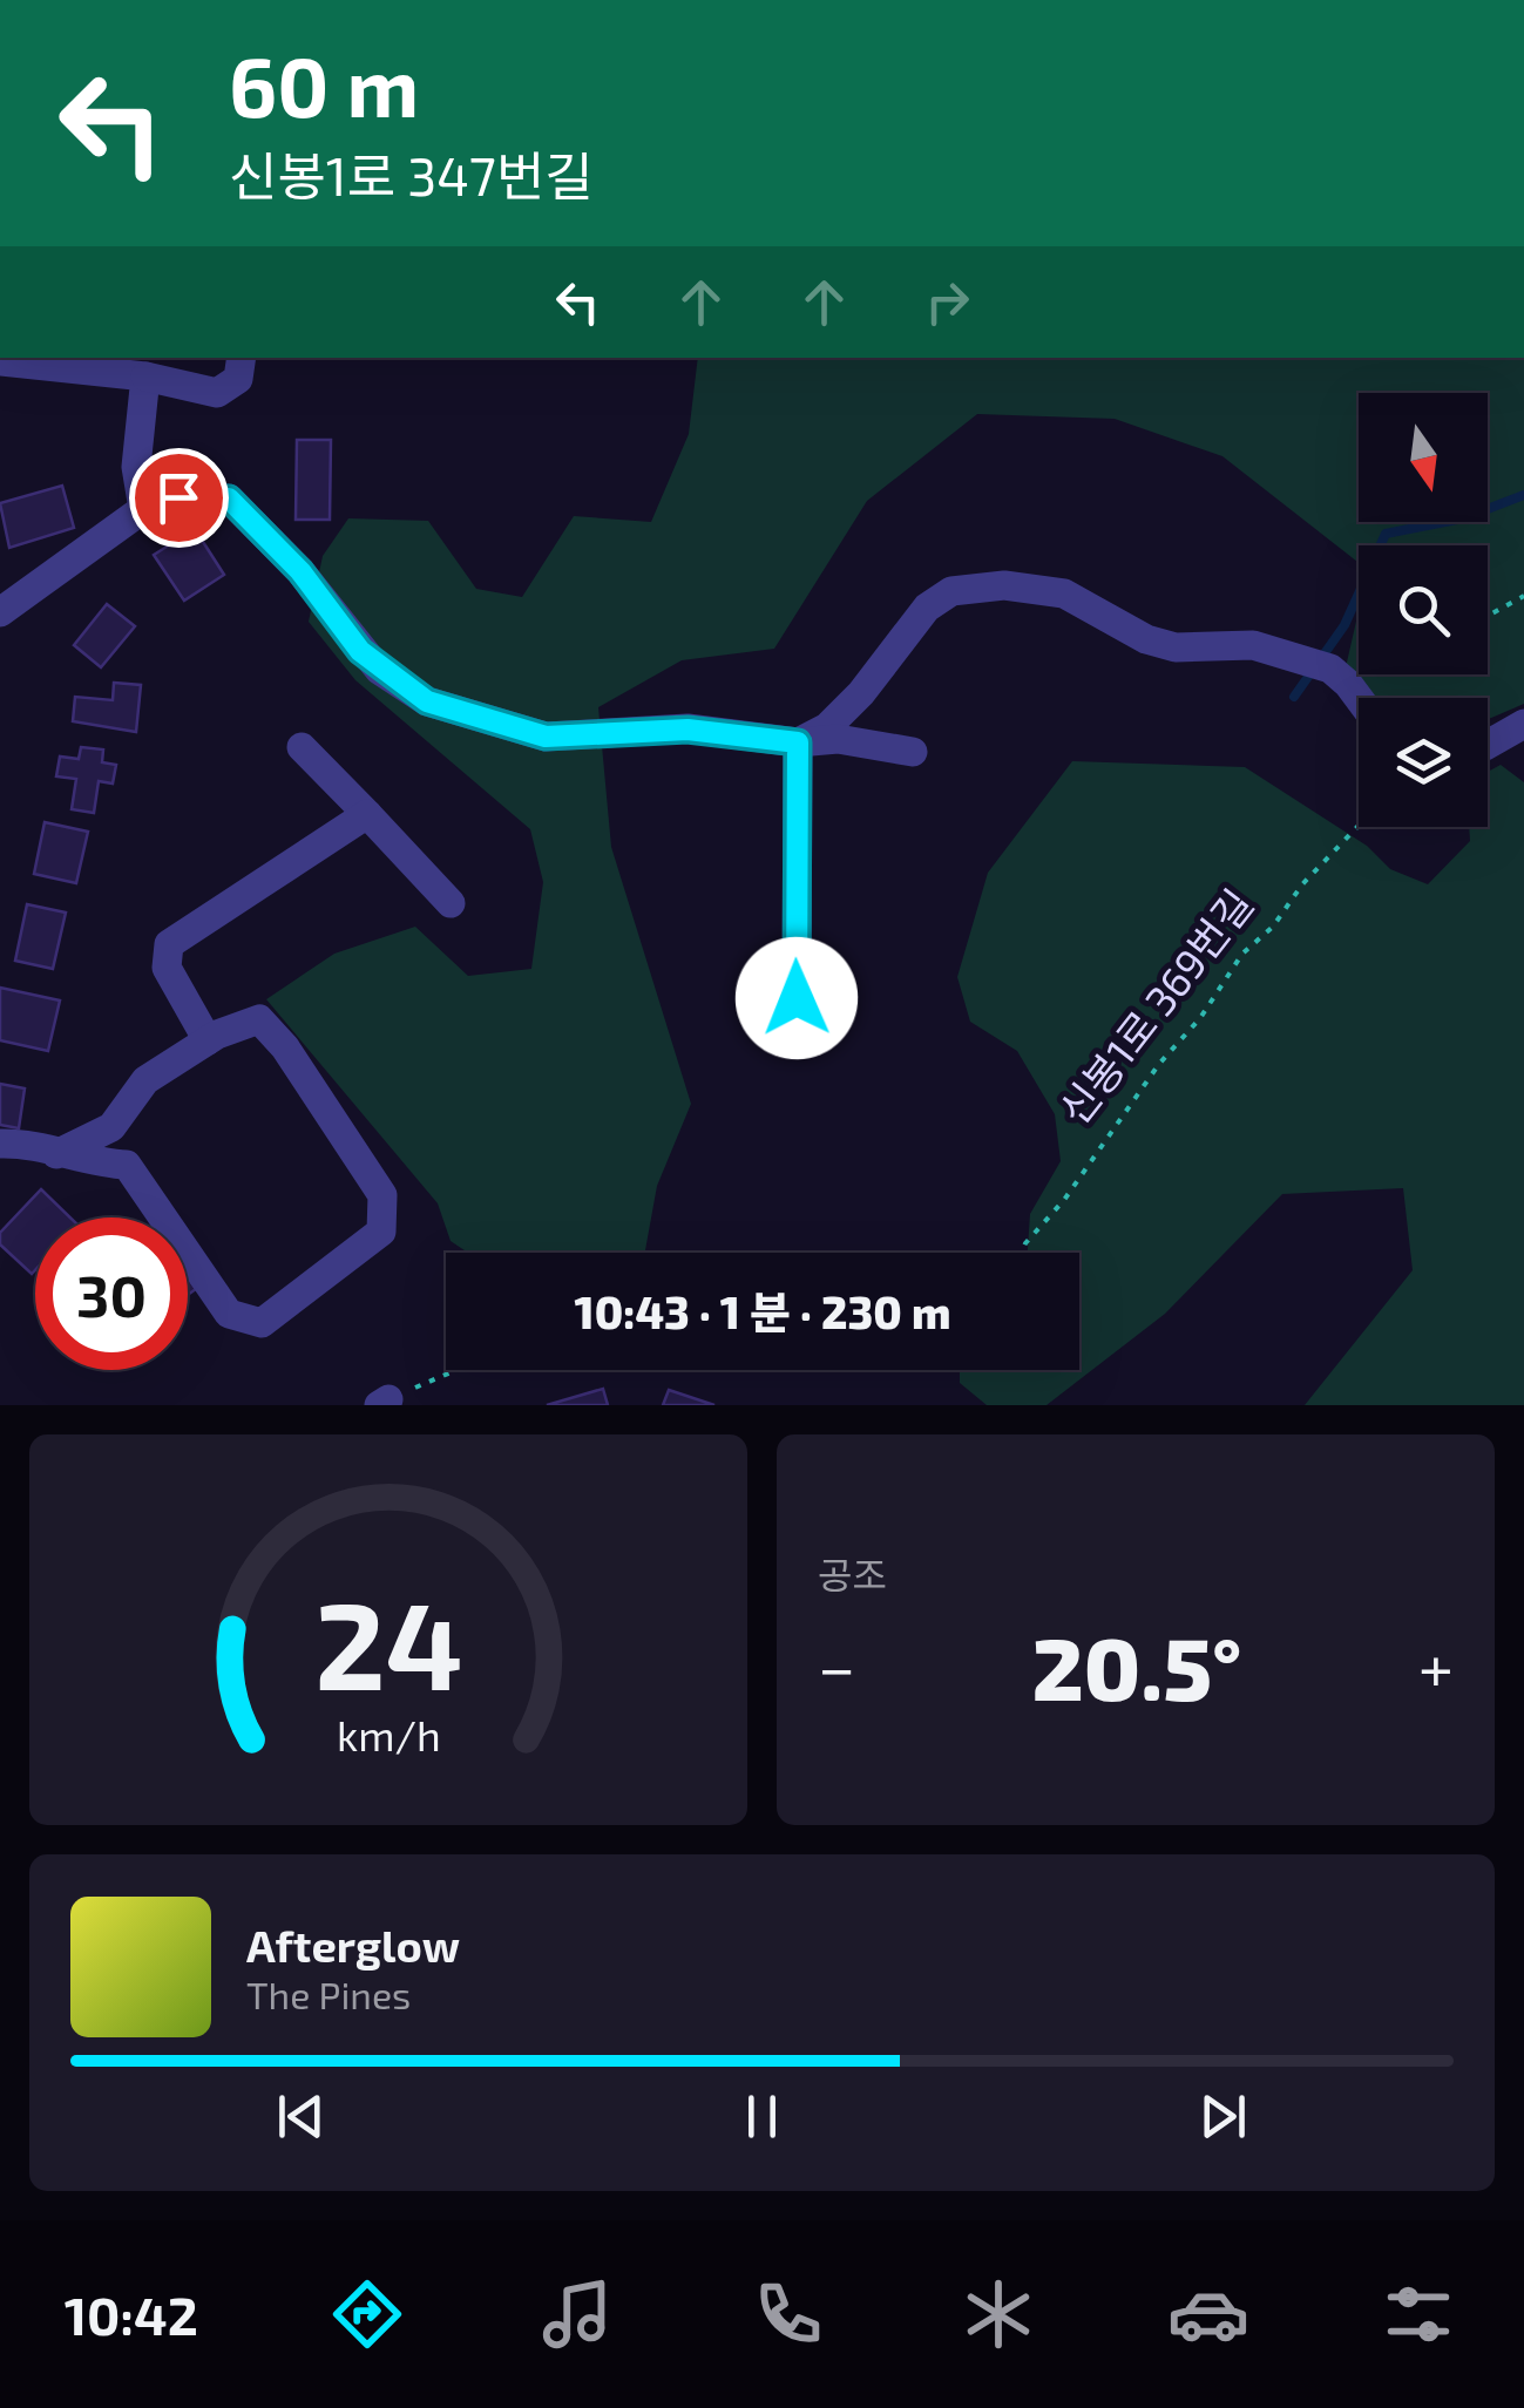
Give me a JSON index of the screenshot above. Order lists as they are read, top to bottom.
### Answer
{
  "streets": {
    "path": ["신봉1로 369번길"]
  },
  "north": "bottom",
  "page": {
    "turn": ["60 m", "신봉1로 347번길"],
    "limit": "30",
    "trip": "10:43 · 1 분 · 230 m",
    "tile": "공조",
    "heat": ["−", "20.5°", "+"],
    "song": ["Afterglow", "The Pines"],
    "tabs": "10:42",
    "gauge": ["24", "km/h"]
  }
}
